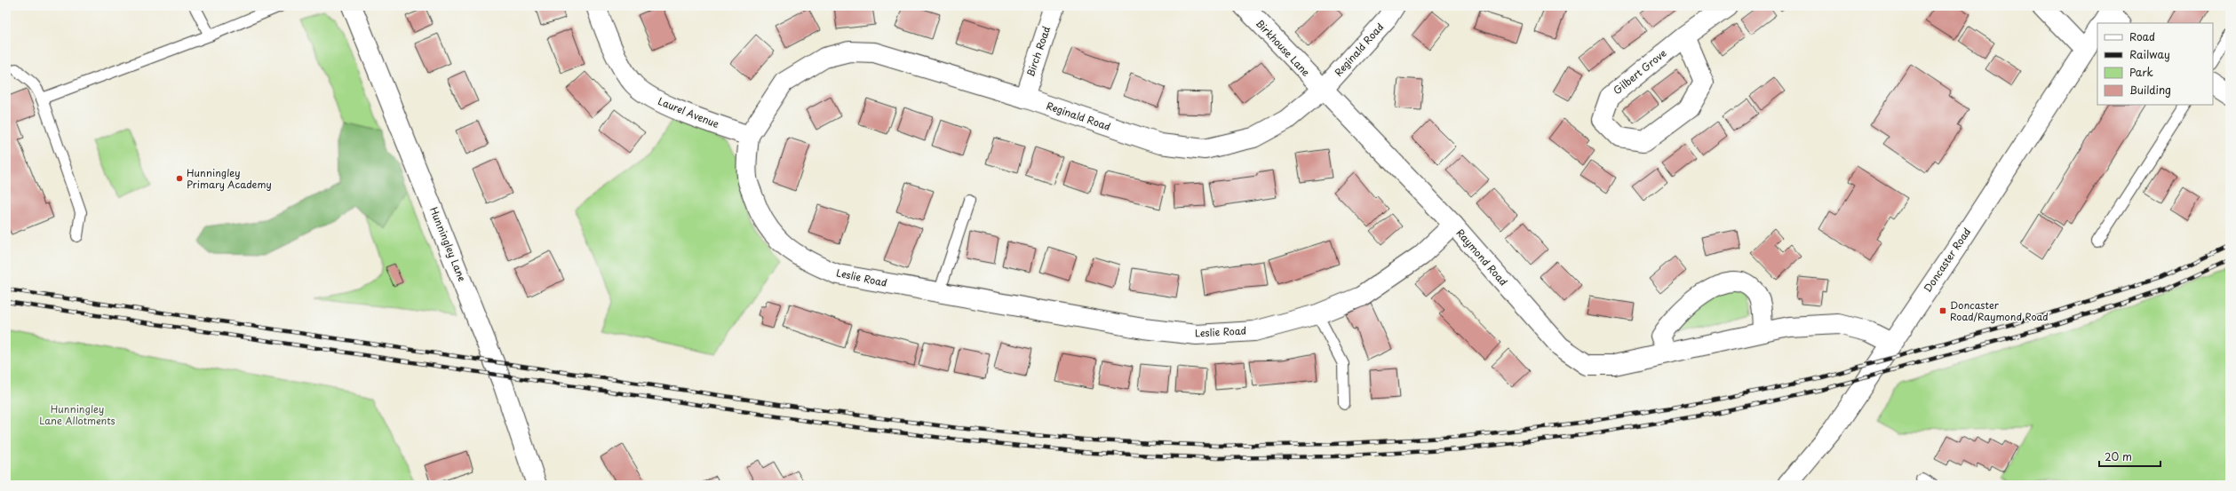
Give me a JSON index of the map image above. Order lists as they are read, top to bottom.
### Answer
{
  "streets": {
    "main road": [
      "Birkhouse Lane",
      "Reginald Road",
      "Birch Road",
      "Gilbert Grove",
      "Laurel Avenue",
      "Hunningley Lane",
      "Raymond Road",
      "Doncaster Road",
      "Leslie Road"
    ]
  },
  "crossings": [
    ["Birkhouse Lane", "Reginald Road"],
    ["Birkhouse Lane", "Raymond Road"],
    ["Reginald Road", "Birch Road"],
    ["Reginald Road", "Laurel Avenue"],
    ["Reginald Road", "Raymond Road"],
    ["Reginald Road", "Leslie Road"],
    ["Laurel Avenue", "Leslie Road"],
    ["Raymond Road", "Doncaster Road"],
    ["Raymond Road", "Leslie Road"]
  ],
  "parks": ["Hunningley Lane Allotments"],
  "places": {
    "other": ["Hunningley Primary Academy"],
    "transit": ["Doncaster Road/Raymond Road"]
  },
  "legend": [
    "Road",
    "Railway",
    "Park",
    "Building"
  ],
  "scale_bar": "20 m"
}
